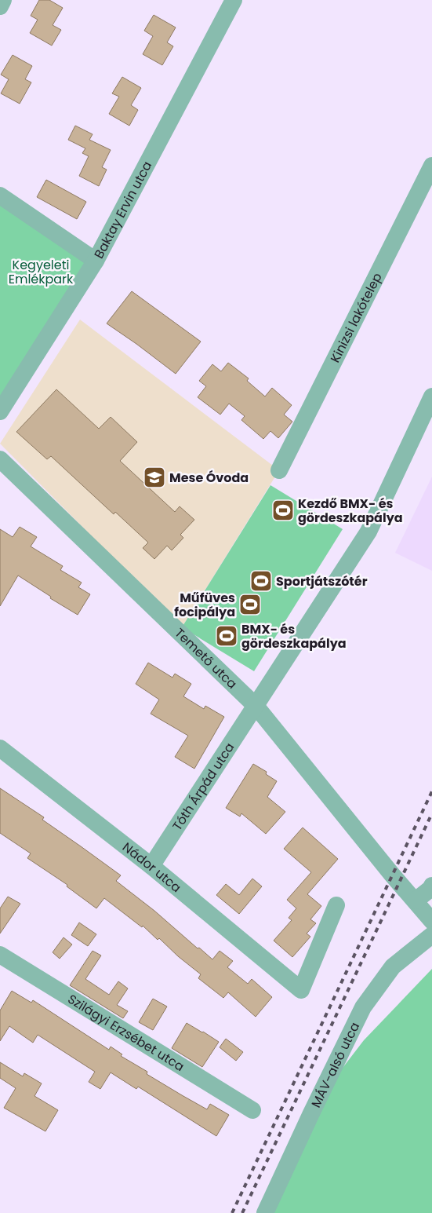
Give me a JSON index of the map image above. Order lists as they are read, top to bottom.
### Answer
{
  "streets": {
    "street": [
      "Baktay Ervin utca",
      "Kinizsi lakótelep",
      "Temető utca",
      "Tóth Árpád utca",
      "Nádor utca",
      "Szilágyi Erzsébet utca",
      "MÁV-alsó utca"
    ]
  },
  "crossings": [
    ["Temető utca", "Tóth Árpád utca"],
    ["Tóth Árpád utca", "Nádor utca"]
  ],
  "parks": ["Kegyeleti Emlékpark"],
  "places": {
    "school or university": ["Mese Óvoda"],
    "sports": [
      "Kezdő BMX- és gördeszkapálya",
      "Sportjátszótér",
      "Műfüves focipálya",
      "BMX- és gördeszkapálya"
    ]
  }
}
